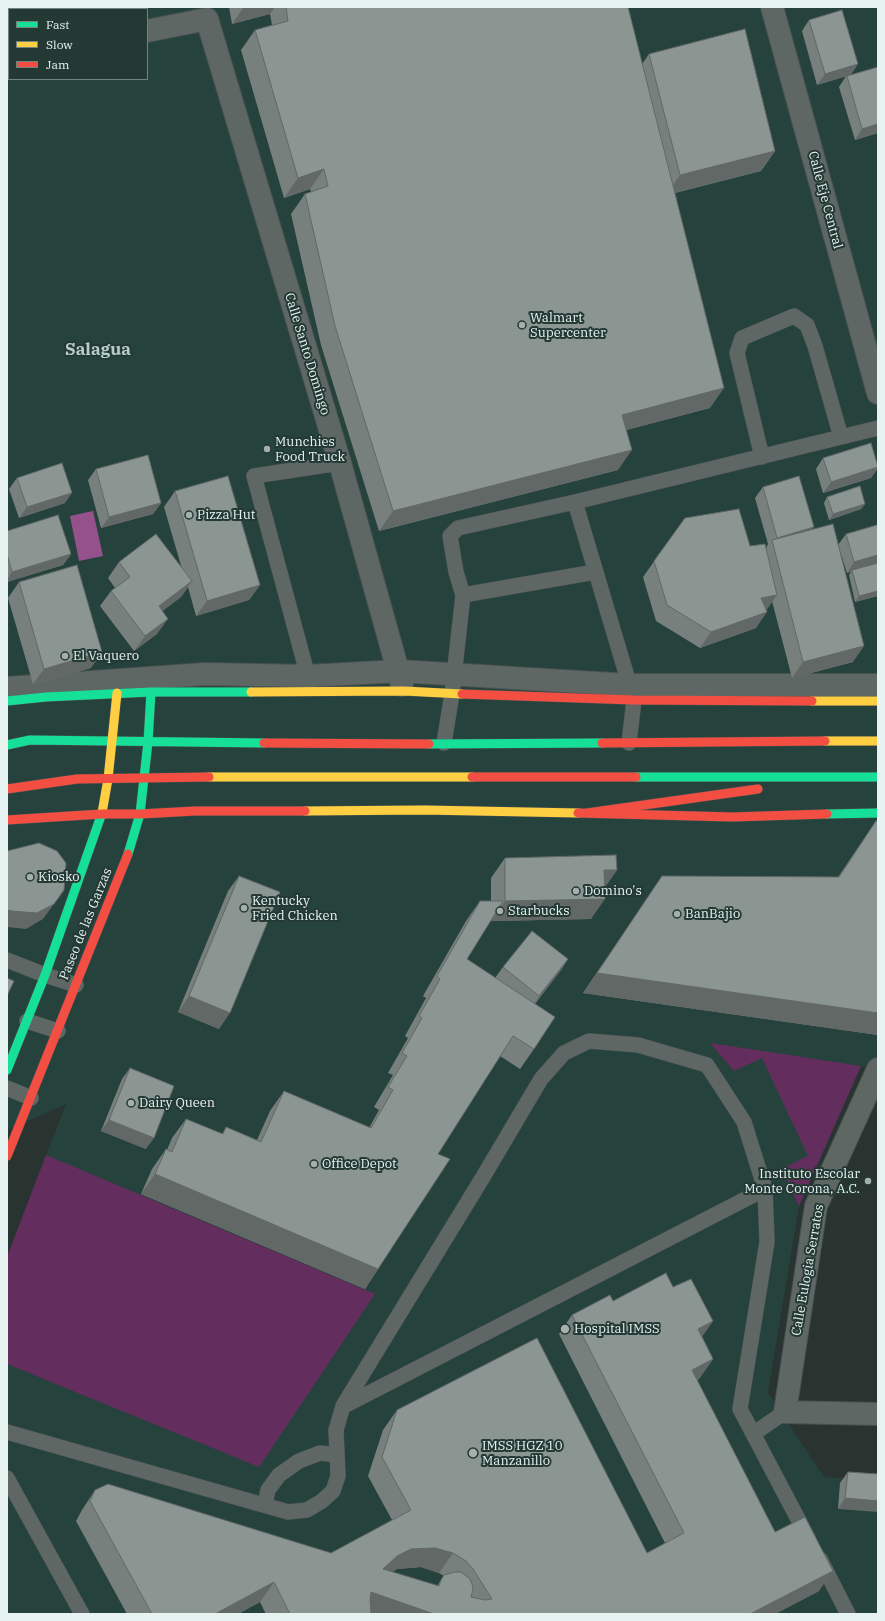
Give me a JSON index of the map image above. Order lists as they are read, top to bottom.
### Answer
{
  "streets": {
    "main road": ["Paseo de las Garzas"],
    "street": ["Calle Eje Central", "Calle Santo Domingo", "Calle Eulogia Serratos"]
  },
  "districts": ["Salagua"],
  "places": [
    "Walmart Supercenter",
    "Munchies Food Truck",
    "Pizza Hut",
    "El Vaquero",
    "Kiosko",
    "Domino's",
    "Kentucky Fried Chicken",
    "Starbucks",
    "BanBajio",
    "Dairy Queen",
    "Office Depot",
    "Instituto Escolar Monte Corona, A.C.",
    "Hospital IMSS",
    "IMSS HGZ 10 Manzanillo"
  ],
  "legend": ["Fast", "Slow", "Jam"]
}
